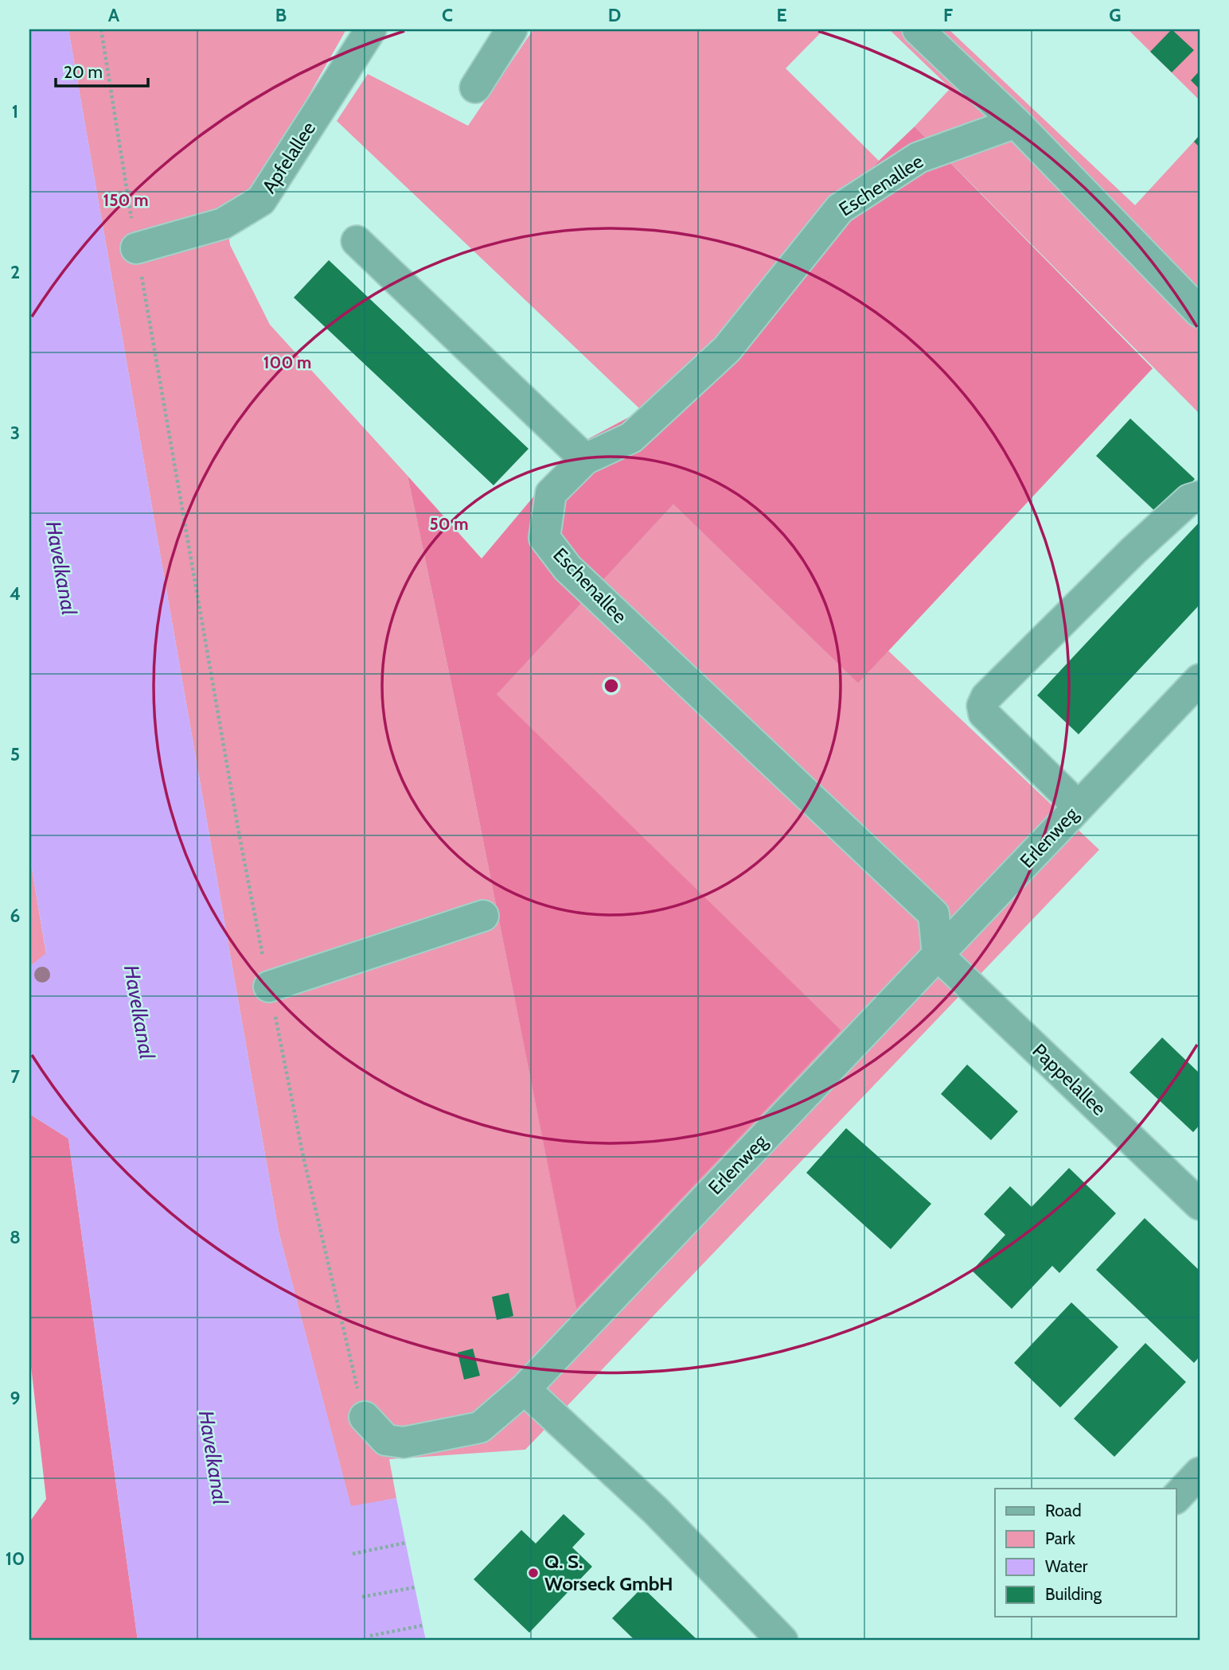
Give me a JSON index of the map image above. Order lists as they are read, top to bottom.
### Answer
{
  "streets": {
    "street": [
      "Apfelallee",
      "Eschenallee",
      "Erlenweg",
      "Pappelallee"
    ]
  },
  "crossings": [
    ["Eschenallee", "Erlenweg"],
    ["Eschenallee", "Pappelallee"],
    ["Erlenweg", "Pappelallee"]
  ],
  "water": ["Havelkanal"],
  "places": ["Q. S. Worseck GmbH"],
  "legend": [
    "Road",
    "Park",
    "Water",
    "Building"
  ],
  "scale_bar": "20 m",
  "grid": {
    "columns": [
      "A",
      "B",
      "C",
      "D",
      "E",
      "F",
      "G"
    ],
    "rows": [
      "1",
      "2",
      "3",
      "4",
      "5",
      "6",
      "7",
      "8",
      "9",
      "10"
    ]
  },
  "rings": ["150 m", "100 m", "50 m"]
}
